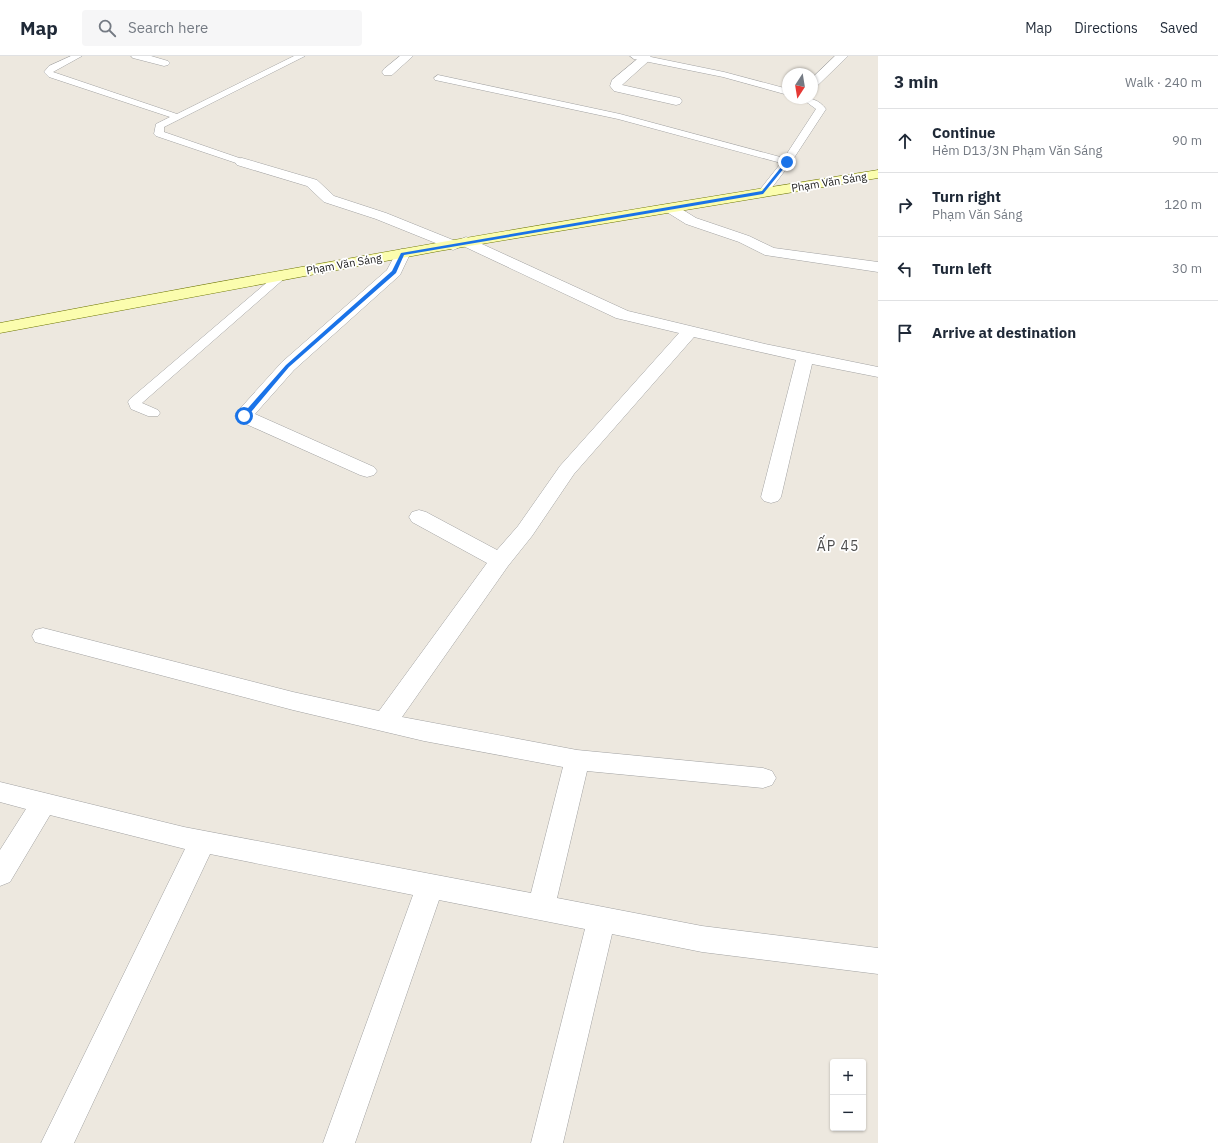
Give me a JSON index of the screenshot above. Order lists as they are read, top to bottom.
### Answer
{
  "streets": {
    "street": ["Phạm Văn Sáng"]
  },
  "districts": ["ẤP 45"],
  "north": "bottom",
  "page": {
    "header": "Map",
    "search": "Search here",
    "nav": ["Map", "Directions", "Saved"],
    "heading": ["3 min", "Walk · 240 m"],
    "list": [
      ["Continue", "Hẻm D13/3N Phạm Văn Sáng", "90 m"],
      ["Turn right", "Phạm Văn Sáng", "120 m"],
      ["Turn left", "30 m"],
      "Arrive at destination"
    ],
    "map_buttons": ["+", "−"]
  }
}
